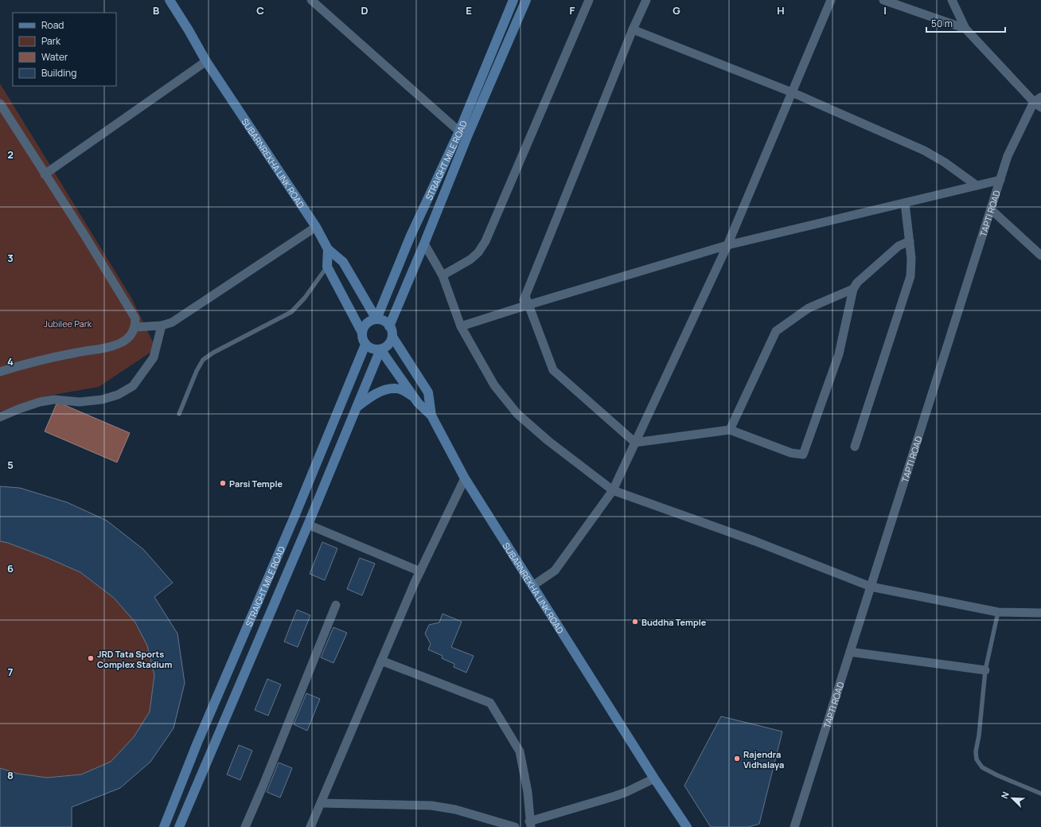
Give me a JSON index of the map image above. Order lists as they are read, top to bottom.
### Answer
{
  "streets": {
    "street": ["STRAIGHT MILE ROAD", "SUBARNREKHA LINK ROAD", "TAPTI ROAD"]
  },
  "crossings": [
    ["STRAIGHT MILE ROAD", "SUBARNREKHA LINK ROAD"]
  ],
  "parks": ["Jubilee Park"],
  "places": [
    "Parsi Temple",
    "Buddha Temple",
    "JRD Tata Sports Complex Stadium",
    "Rajendra Vidhalaya"
  ],
  "legend": [
    "Road",
    "Park",
    "Water",
    "Building"
  ],
  "scale_bar": "50 m",
  "north": "top left",
  "grid": {
    "columns": [
      "B",
      "C",
      "D",
      "E",
      "F",
      "G",
      "H",
      "I"
    ],
    "rows": [
      "2",
      "3",
      "4",
      "5",
      "6",
      "7",
      "8"
    ]
  }
}
